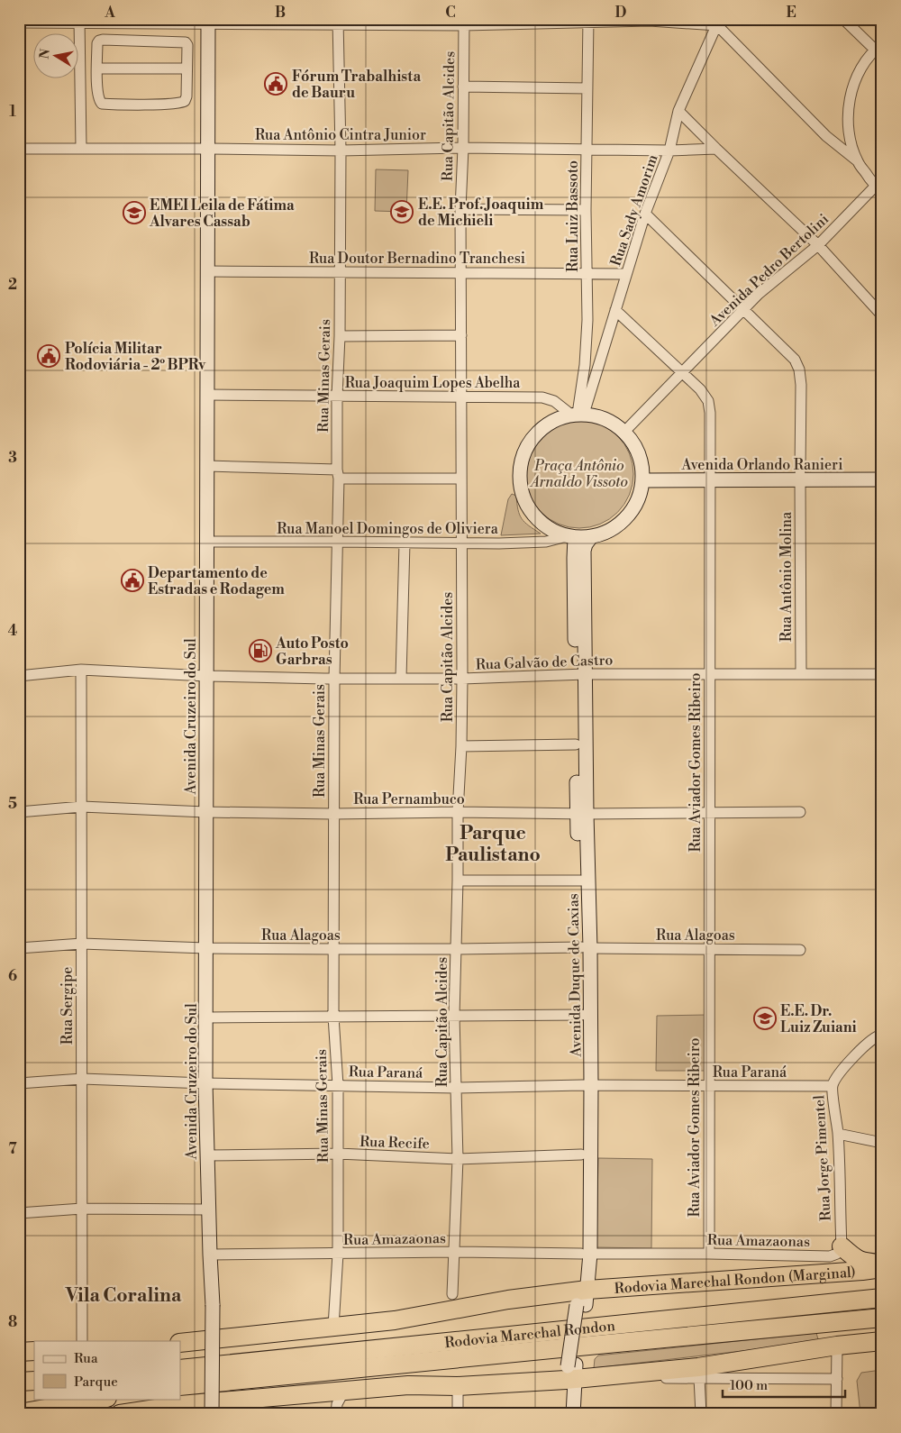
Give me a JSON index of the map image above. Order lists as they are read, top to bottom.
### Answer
{
  "streets": {
    "highway": ["Rodovia Marechal Rondon (Marginal)", "Rodovia Marechal Rondon"],
    "main road": ["Avenida Orlando Ranieri", "Avenida Cruzeiro do Sul", "Avenida Duque de Caxias"],
    "street": [
      "Rua Capitão Alcides",
      "Rua Antônio Cintra Junior",
      "Rua Sady Amorim",
      "Rua Luiz Bassoto",
      "Rua Doutor Bernadino Tranchesi",
      "Avenida Pedro Bertolini",
      "Rua Minas Gerais",
      "Rua Joaquim Lopes Abelha",
      "Rua Manoel Domingos de Oliviera",
      "Rua Antônio Molina",
      "Rua Galvão de Castro",
      "Rua Aviador Gomes Ribeiro",
      "Rua Pernambuco",
      "Rua Alagoas",
      "Rua Sergipe",
      "Rua Paraná",
      "Rua Recife",
      "Rua Jorge Pimentel",
      "Rua Amazaonas"
    ]
  },
  "crossings": [
    ["Rua Capitão Alcides", "Rua Antônio Cintra Junior"],
    ["Rua Capitão Alcides", "Rua Doutor Bernadino Tranchesi"],
    ["Rua Capitão Alcides", "Rua Joaquim Lopes Abelha"],
    ["Rua Capitão Alcides", "Rua Manoel Domingos de Oliviera"],
    ["Rua Capitão Alcides", "Rua Galvão de Castro"],
    ["Rua Capitão Alcides", "Rua Pernambuco"],
    ["Rua Capitão Alcides", "Rua Alagoas"],
    ["Rua Capitão Alcides", "Rua Paraná"],
    ["Rua Capitão Alcides", "Rua Recife"],
    ["Rua Capitão Alcides", "Rua Amazaonas"],
    ["Rua Antônio Cintra Junior", "Rua Sady Amorim"],
    ["Rua Antônio Cintra Junior", "Rua Luiz Bassoto"],
    ["Rua Antônio Cintra Junior", "Rua Minas Gerais"],
    ["Rua Antônio Cintra Junior", "Avenida Cruzeiro do Sul"],
    ["Rua Sady Amorim", "Rua Luiz Bassoto"],
    ["Rua Sady Amorim", "Rua Doutor Bernadino Tranchesi"],
    ["Rua Sady Amorim", "Avenida Pedro Bertolini"],
    ["Rua Sady Amorim", "Rua Joaquim Lopes Abelha"],
    ["Rua Sady Amorim", "Avenida Orlando Ranieri"],
    ["Rua Sady Amorim", "Rua Manoel Domingos de Oliviera"],
    ["Rua Sady Amorim", "Rua Antônio Molina"],
    ["Rua Sady Amorim", "Rua Aviador Gomes Ribeiro"],
    ["Rua Sady Amorim", "Avenida Duque de Caxias"],
    ["Rua Luiz Bassoto", "Rua Doutor Bernadino Tranchesi"],
    ["Rua Luiz Bassoto", "Avenida Pedro Bertolini"],
    ["Rua Luiz Bassoto", "Rua Joaquim Lopes Abelha"],
    ["Rua Luiz Bassoto", "Avenida Orlando Ranieri"],
    ["Rua Luiz Bassoto", "Rua Manoel Domingos de Oliviera"],
    ["Rua Luiz Bassoto", "Avenida Duque de Caxias"],
    ["Rua Doutor Bernadino Tranchesi", "Rua Minas Gerais"],
    ["Rua Doutor Bernadino Tranchesi", "Avenida Cruzeiro do Sul"],
    ["Avenida Pedro Bertolini", "Rua Joaquim Lopes Abelha"],
    ["Avenida Pedro Bertolini", "Avenida Orlando Ranieri"],
    ["Avenida Pedro Bertolini", "Rua Manoel Domingos de Oliviera"],
    ["Avenida Pedro Bertolini", "Rua Antônio Molina"],
    ["Avenida Pedro Bertolini", "Rua Aviador Gomes Ribeiro"],
    ["Avenida Pedro Bertolini", "Avenida Duque de Caxias"],
    ["Rua Minas Gerais", "Rua Joaquim Lopes Abelha"],
    ["Rua Minas Gerais", "Rua Manoel Domingos de Oliviera"],
    ["Rua Minas Gerais", "Rua Galvão de Castro"],
    ["Rua Minas Gerais", "Rua Pernambuco"],
    ["Rua Minas Gerais", "Rua Alagoas"],
    ["Rua Minas Gerais", "Rua Paraná"],
    ["Rua Minas Gerais", "Rua Recife"],
    ["Rua Minas Gerais", "Rua Amazaonas"],
    ["Rua Minas Gerais", "Rodovia Marechal Rondon (Marginal)"],
    ["Rua Joaquim Lopes Abelha", "Avenida Orlando Ranieri"],
    ["Rua Joaquim Lopes Abelha", "Rua Manoel Domingos de Oliviera"],
    ["Rua Joaquim Lopes Abelha", "Avenida Cruzeiro do Sul"],
    ["Rua Joaquim Lopes Abelha", "Avenida Duque de Caxias"],
    ["Avenida Orlando Ranieri", "Rua Manoel Domingos de Oliviera"],
    ["Avenida Orlando Ranieri", "Rua Antônio Molina"],
    ["Avenida Orlando Ranieri", "Rua Aviador Gomes Ribeiro"],
    ["Avenida Orlando Ranieri", "Avenida Duque de Caxias"],
    ["Rua Manoel Domingos de Oliviera", "Avenida Cruzeiro do Sul"],
    ["Rua Manoel Domingos de Oliviera", "Avenida Duque de Caxias"],
    ["Rua Antônio Molina", "Rua Galvão de Castro"],
    ["Rua Galvão de Castro", "Avenida Cruzeiro do Sul"],
    ["Rua Galvão de Castro", "Rua Aviador Gomes Ribeiro"],
    ["Rua Galvão de Castro", "Avenida Duque de Caxias"],
    ["Rua Galvão de Castro", "Rua Sergipe"],
    ["Avenida Cruzeiro do Sul", "Rua Pernambuco"],
    ["Avenida Cruzeiro do Sul", "Rua Alagoas"],
    ["Avenida Cruzeiro do Sul", "Rua Paraná"],
    ["Avenida Cruzeiro do Sul", "Rua Recife"],
    ["Avenida Cruzeiro do Sul", "Rua Amazaonas"],
    ["Rua Aviador Gomes Ribeiro", "Rua Pernambuco"],
    ["Rua Aviador Gomes Ribeiro", "Rua Alagoas"],
    ["Rua Aviador Gomes Ribeiro", "Rua Paraná"],
    ["Rua Aviador Gomes Ribeiro", "Rua Amazaonas"],
    ["Rua Pernambuco", "Avenida Duque de Caxias"],
    ["Rua Pernambuco", "Rua Sergipe"],
    ["Rua Alagoas", "Avenida Duque de Caxias"],
    ["Rua Alagoas", "Rua Sergipe"],
    ["Avenida Duque de Caxias", "Rua Paraná"],
    ["Avenida Duque de Caxias", "Rua Recife"],
    ["Avenida Duque de Caxias", "Rua Amazaonas"],
    ["Avenida Duque de Caxias", "Rodovia Marechal Rondon (Marginal)"],
    ["Rua Sergipe", "Rua Paraná"],
    ["Rua Paraná", "Rua Jorge Pimentel"],
    ["Rua Jorge Pimentel", "Rua Amazaonas"]
  ],
  "districts": ["Parque Paulistano", "Vila Coralina"],
  "parks": ["Praça Antônio Arnaldo Vissoto"],
  "places": {
    "public building": ["Fórum Trabalhista de Bauru", "Polícia Militar Rodoviária - 2º BPRv", "Departamento de Estradas e Rodagem"],
    "school or university": ["E.E. Prof. Joaquim de Michieli", "EMEI Leila de Fátima Alvares Cassab", "E.E. Dr. Luiz Zuiani"],
    "fuel station": ["Auto Posto Garbras"]
  },
  "legend": ["Rua", "Parque"],
  "scale_bar": "100 m",
  "north": "left",
  "grid": {
    "columns": [
      "A",
      "B",
      "C",
      "D",
      "E"
    ],
    "rows": [
      "1",
      "2",
      "3",
      "4",
      "5",
      "6",
      "7",
      "8"
    ]
  }
}
